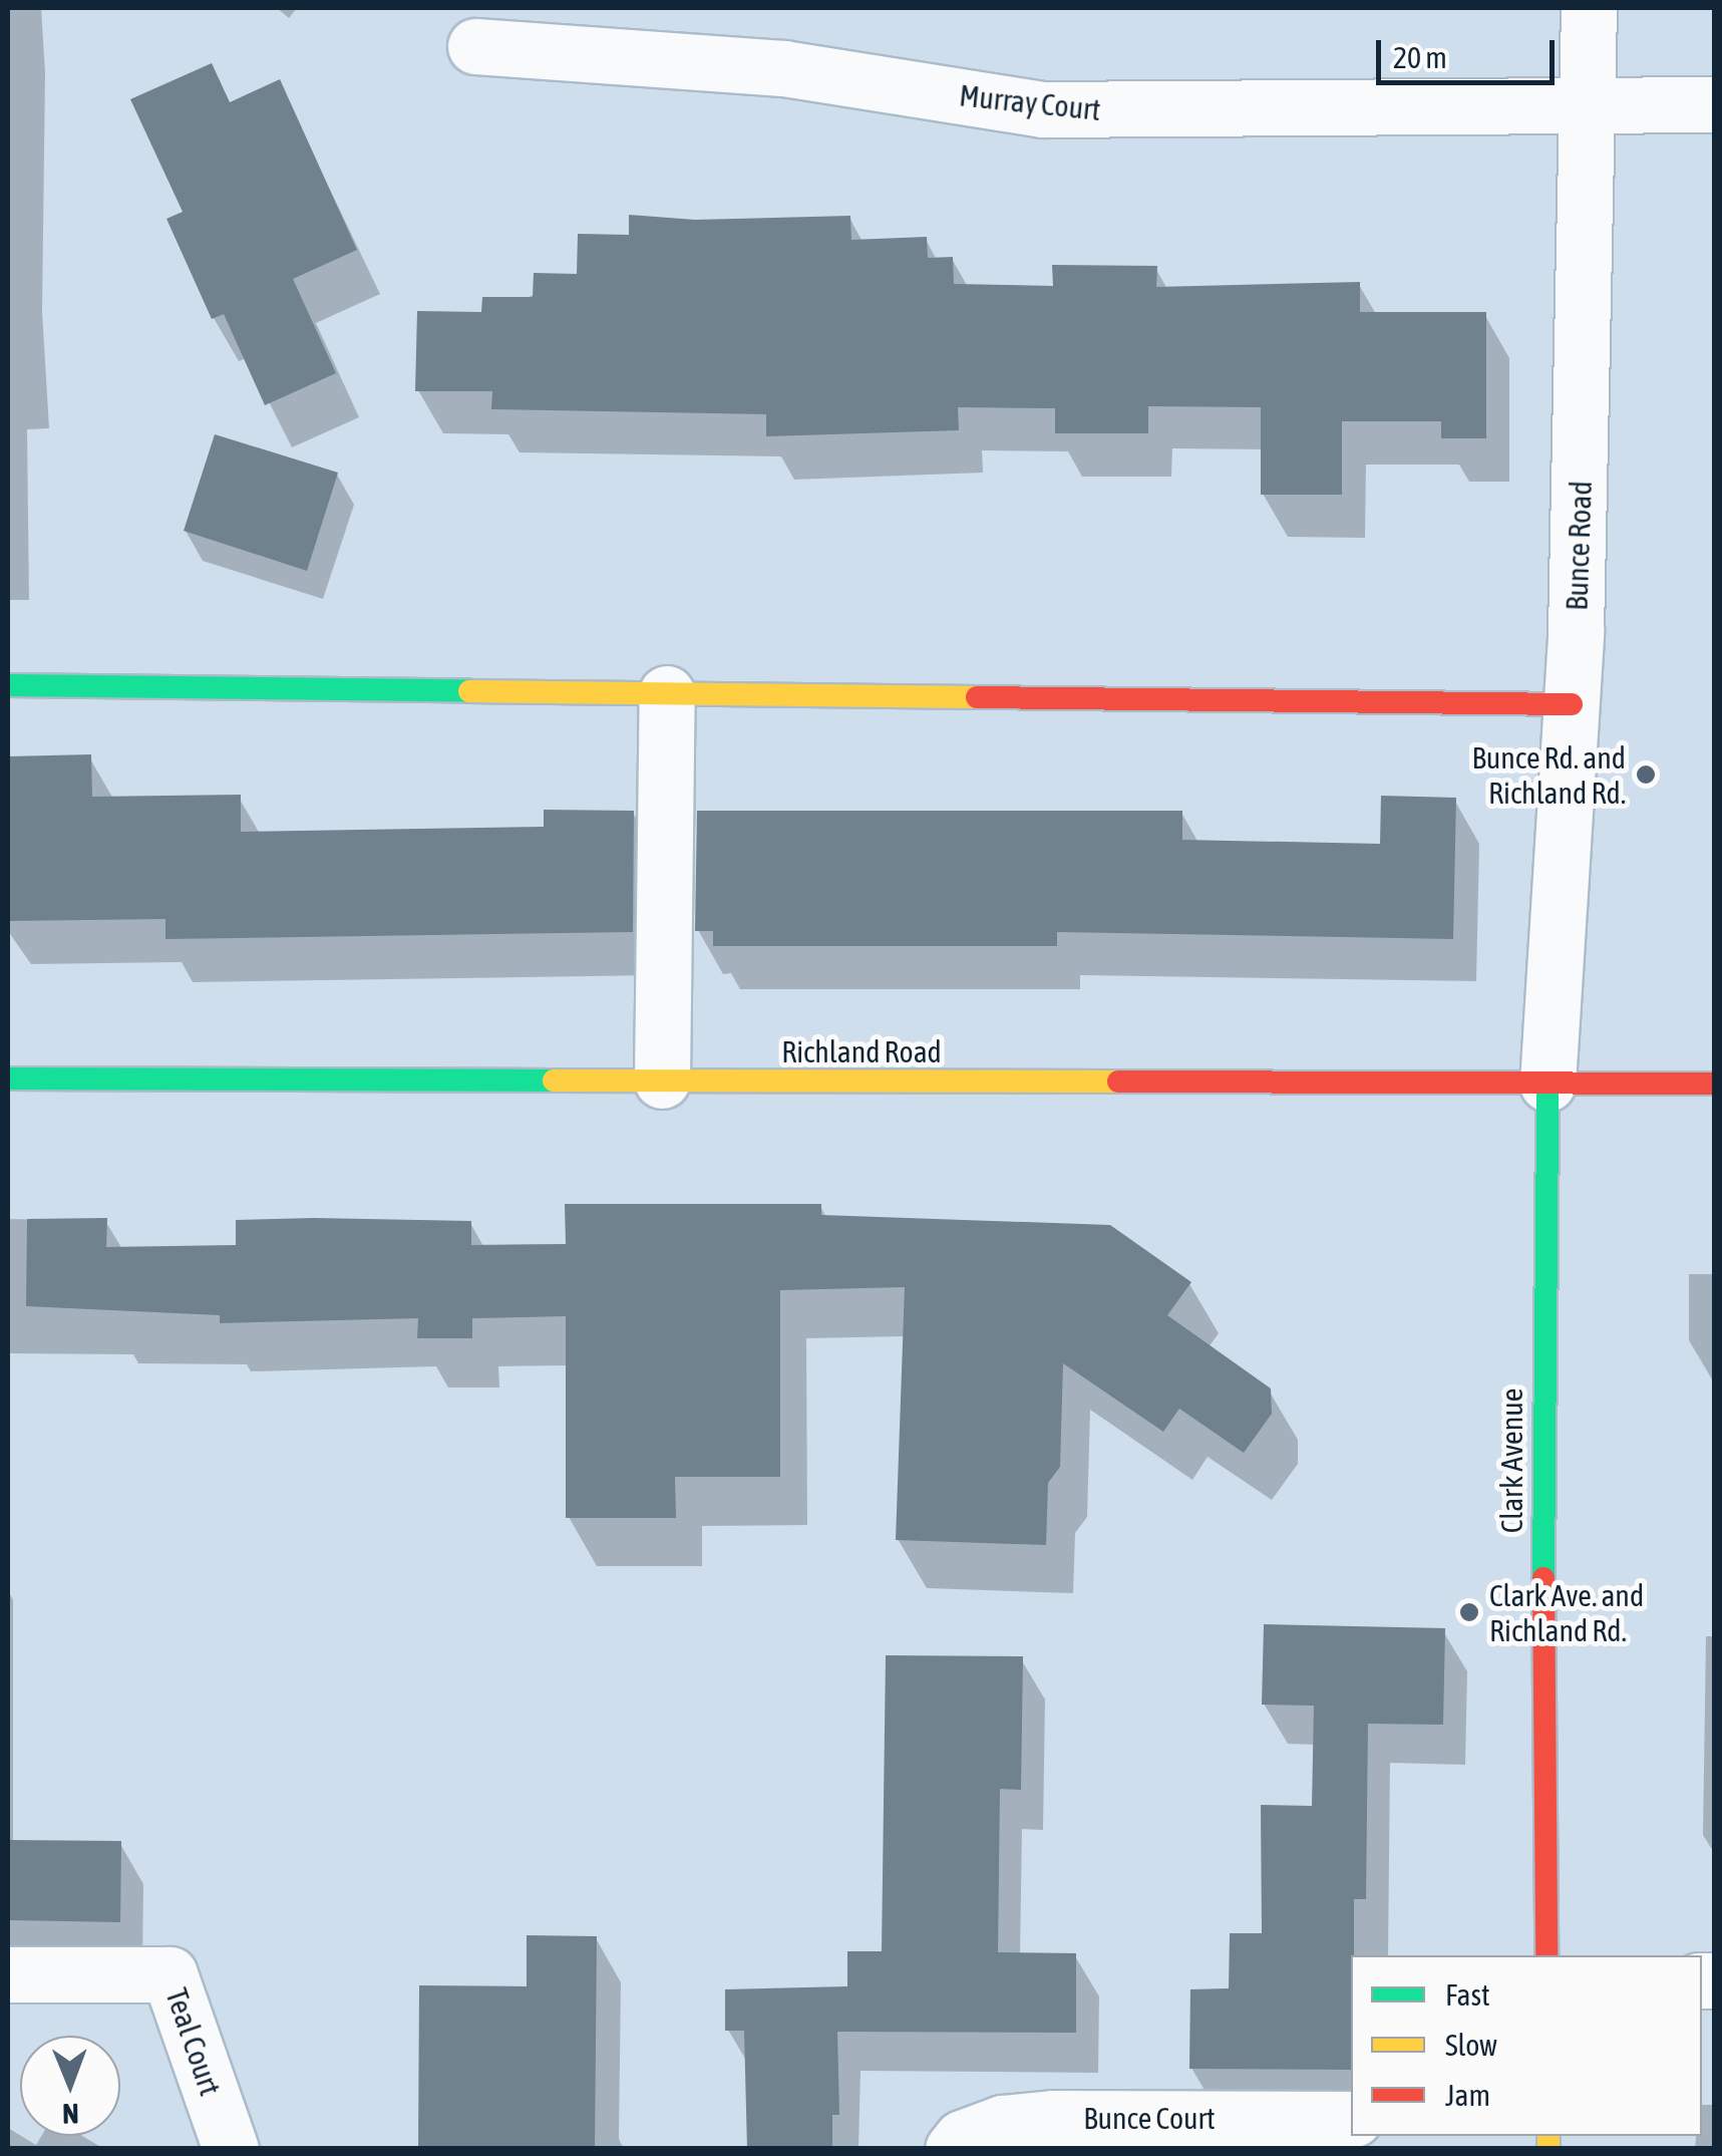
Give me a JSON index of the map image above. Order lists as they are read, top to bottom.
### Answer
{
  "streets": {
    "street": [
      "Murray Court",
      "Bunce Road",
      "Richland Road",
      "Clark Avenue",
      "Teal Court",
      "Bunce Court"
    ]
  },
  "crossings": [
    ["Murray Court", "Bunce Road"],
    ["Bunce Road", "Richland Road"],
    ["Bunce Road", "Clark Avenue"],
    ["Richland Road", "Clark Avenue"]
  ],
  "places": ["Bunce Rd. and Richland Rd.", "Clark Ave. and Richland Rd."],
  "legend": ["Fast", "Slow", "Jam"],
  "scale_bar": "20 m",
  "north": "bottom"
}
